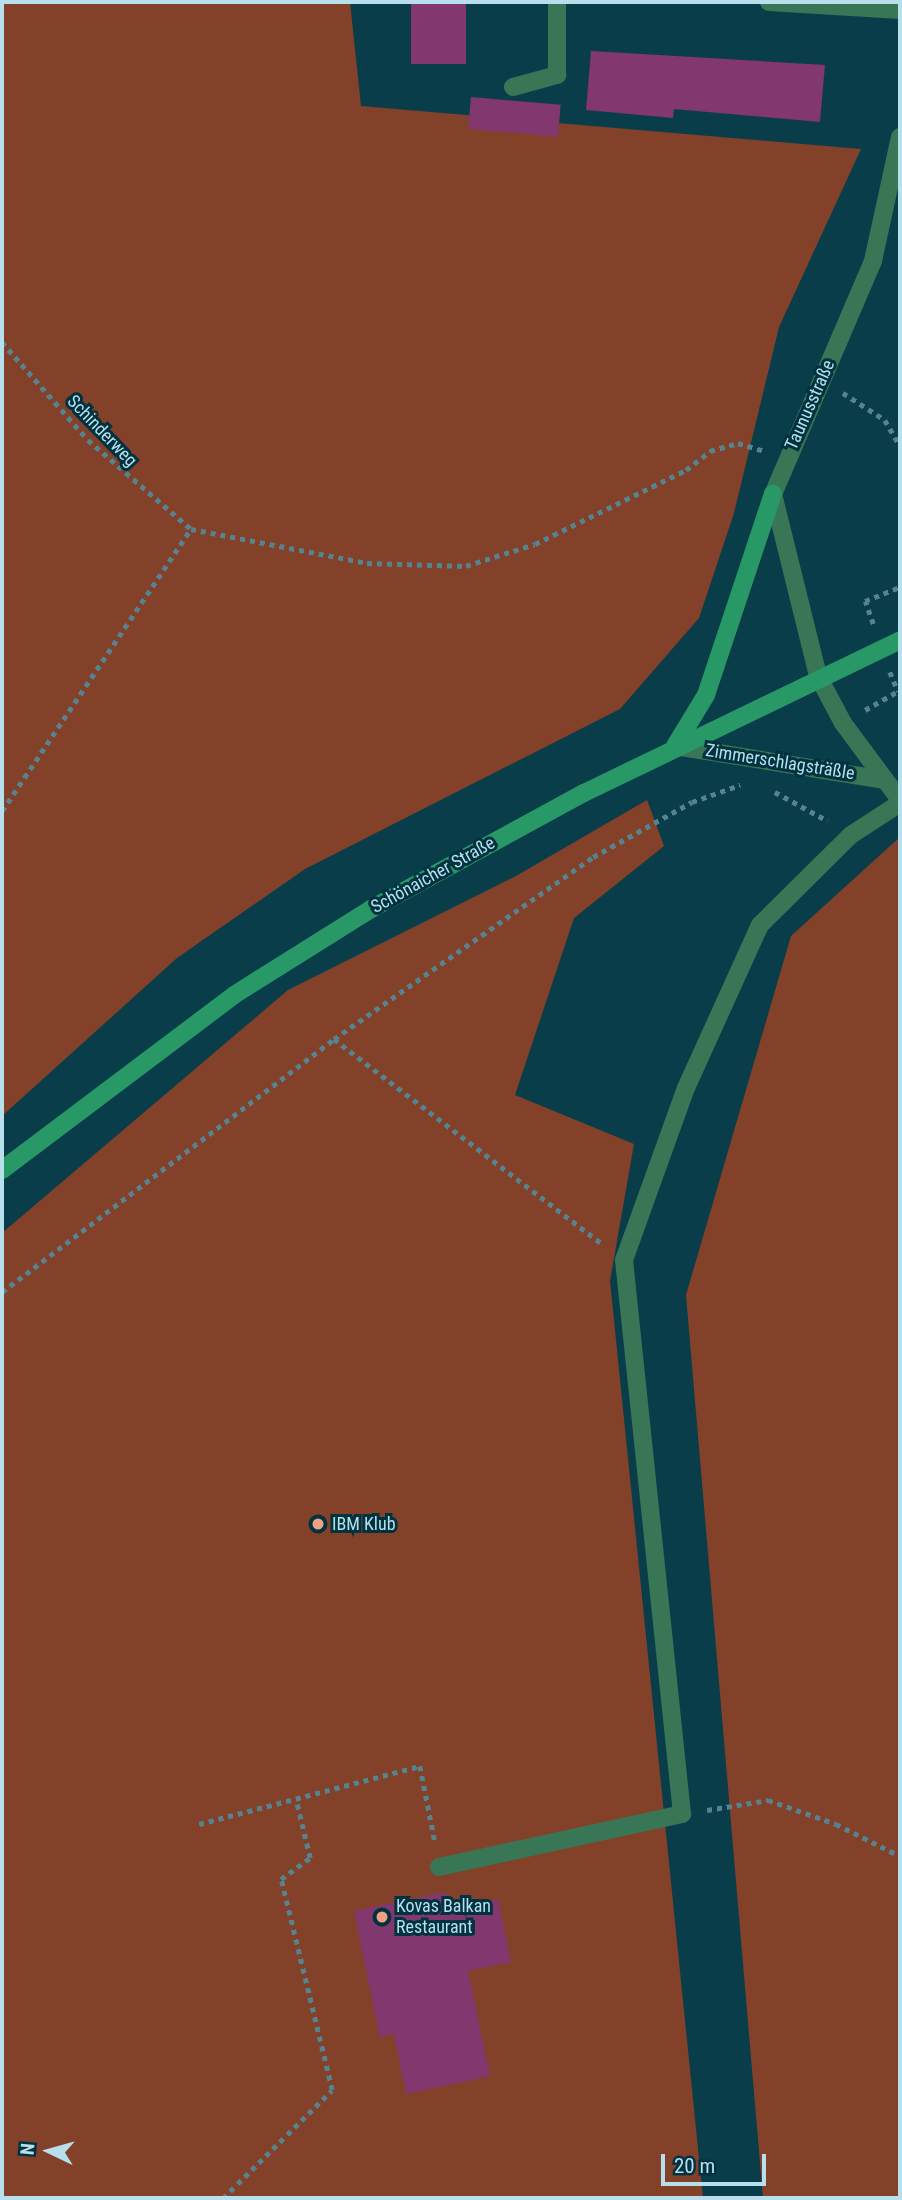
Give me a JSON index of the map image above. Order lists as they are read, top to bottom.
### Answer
{
  "streets": {
    "main road": ["Schönaicher Straße"],
    "street": ["Taunusstraße", "Zimmerschlagsträßle"],
    "path": ["Schinderweg"]
  },
  "crossings": [
    ["Zimmerschlagsträßle", "Schönaicher Straße"]
  ],
  "places": ["IBM Klub", "Kovas Balkan Restaurant"],
  "scale_bar": "20 m",
  "north": "left"
}
